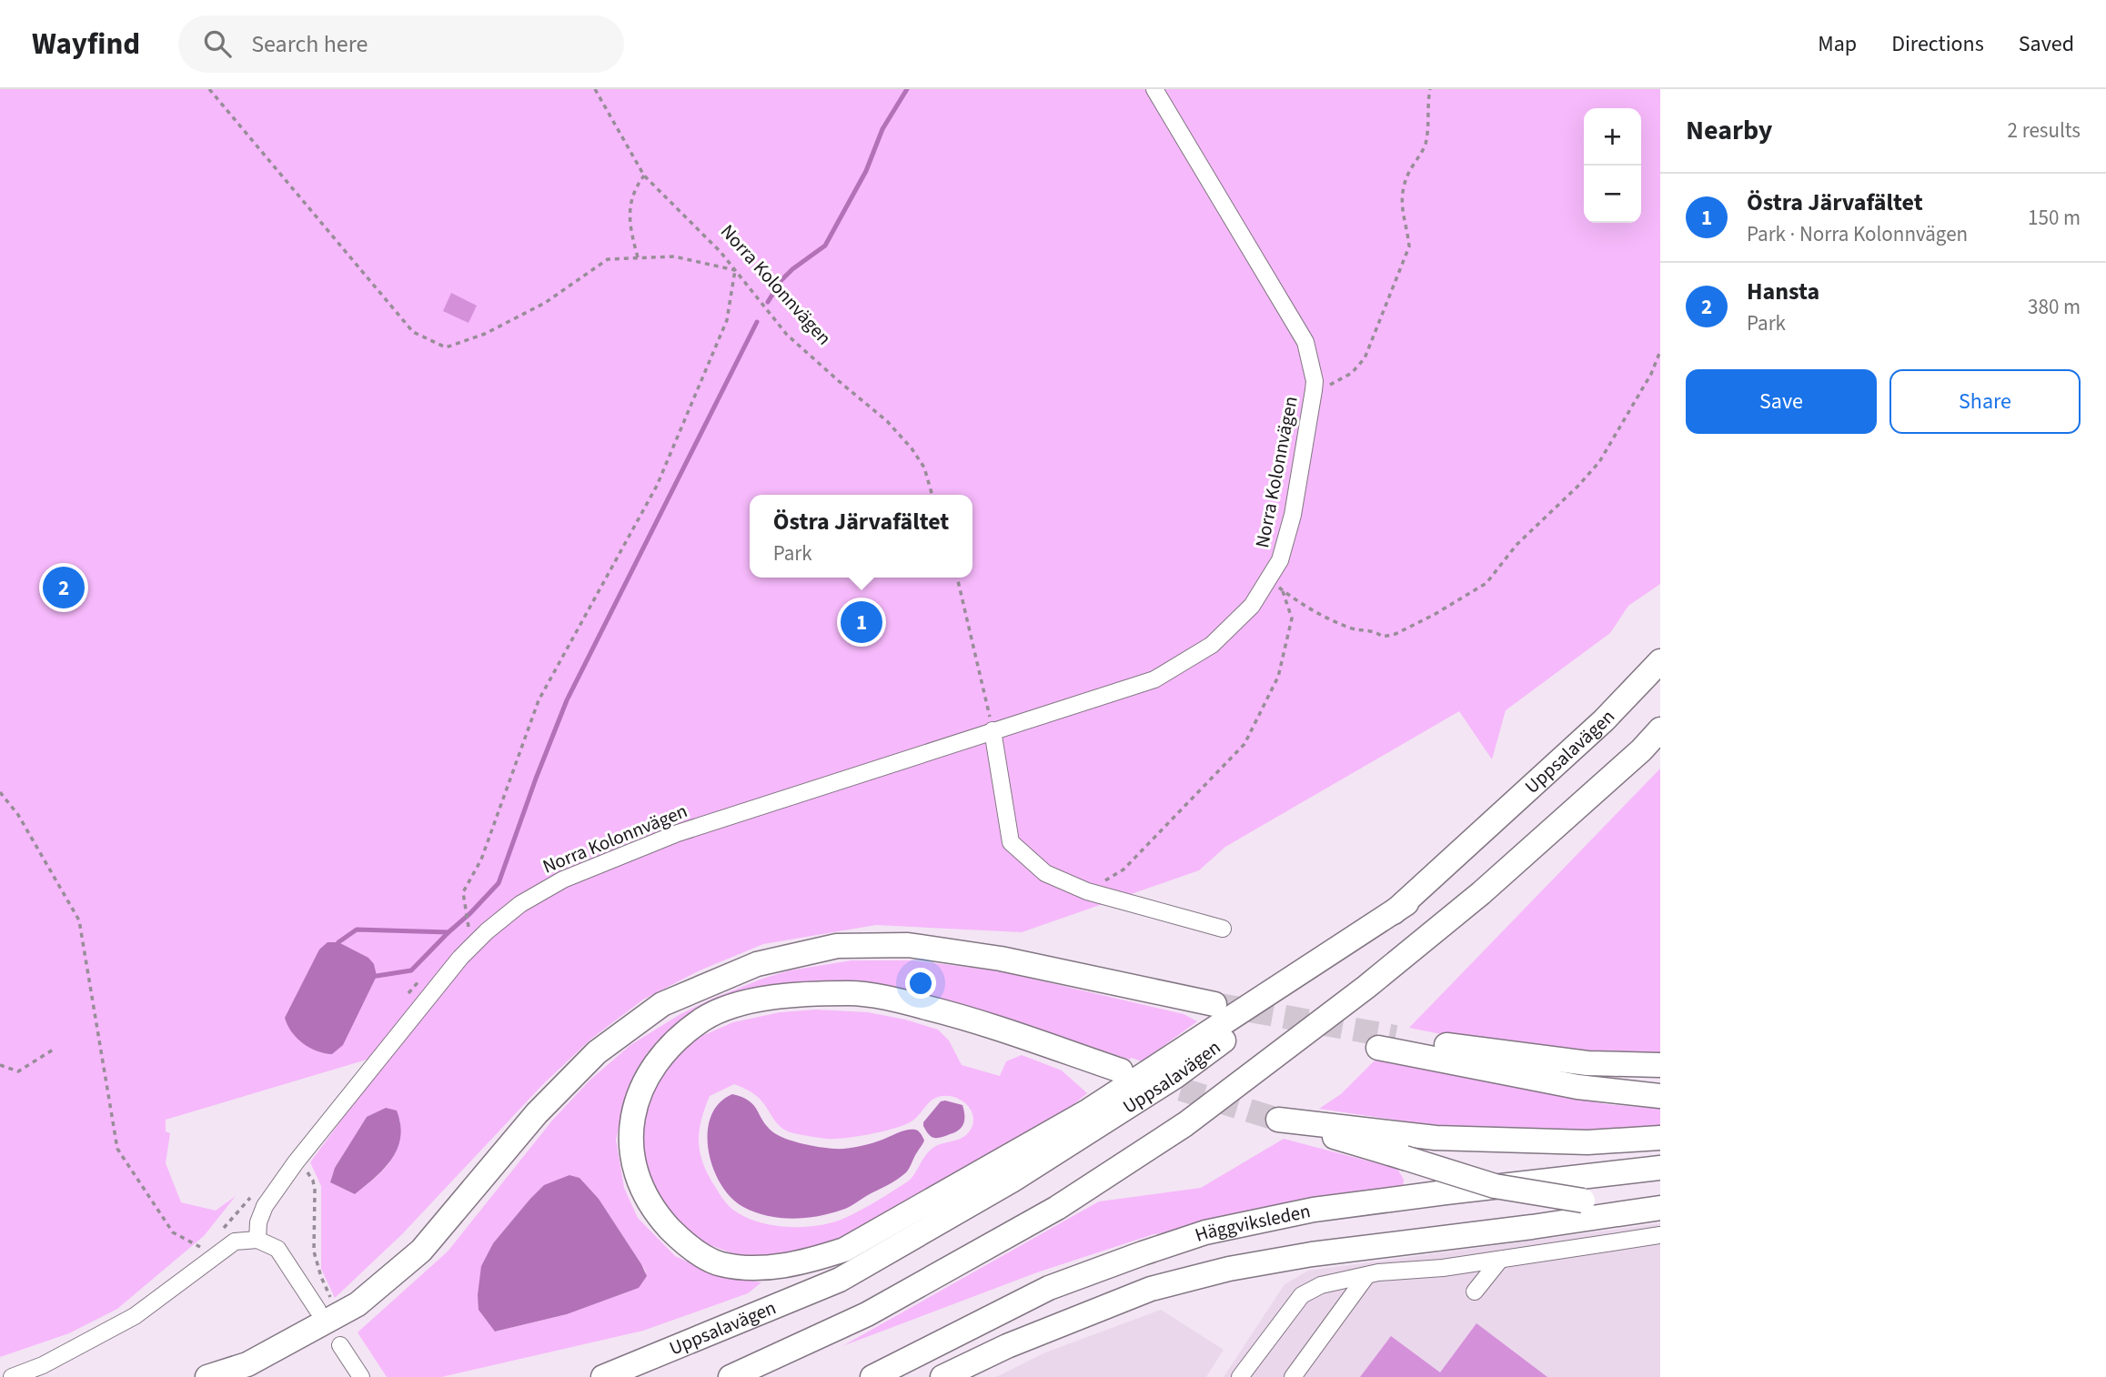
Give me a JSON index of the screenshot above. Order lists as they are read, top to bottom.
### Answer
{
  "streets": {
    "highway": ["Uppsalavägen", "Häggviksleden"],
    "street": ["Norra Kolonnvägen"]
  },
  "page": {
    "header": "Wayfind",
    "search": "Search here",
    "nav": ["Map", "Directions", "Saved"],
    "heading": ["Nearby", "2 results"],
    "map_buttons": ["+", "−"],
    "list": [
      {
        "mark": "1",
        "name": "Östra Järvafältet",
        "note": "Park · Norra Kolonnvägen",
        "value": "150 m"
      },
      {
        "mark": "2",
        "name": "Hansta",
        "note": "Park",
        "value": "380 m"
      }
    ],
    "buttons": ["Save", "Share"],
    "popup": ["Östra Järvafältet", "Park"],
    "pins": ["2", "1"]
  }
}
